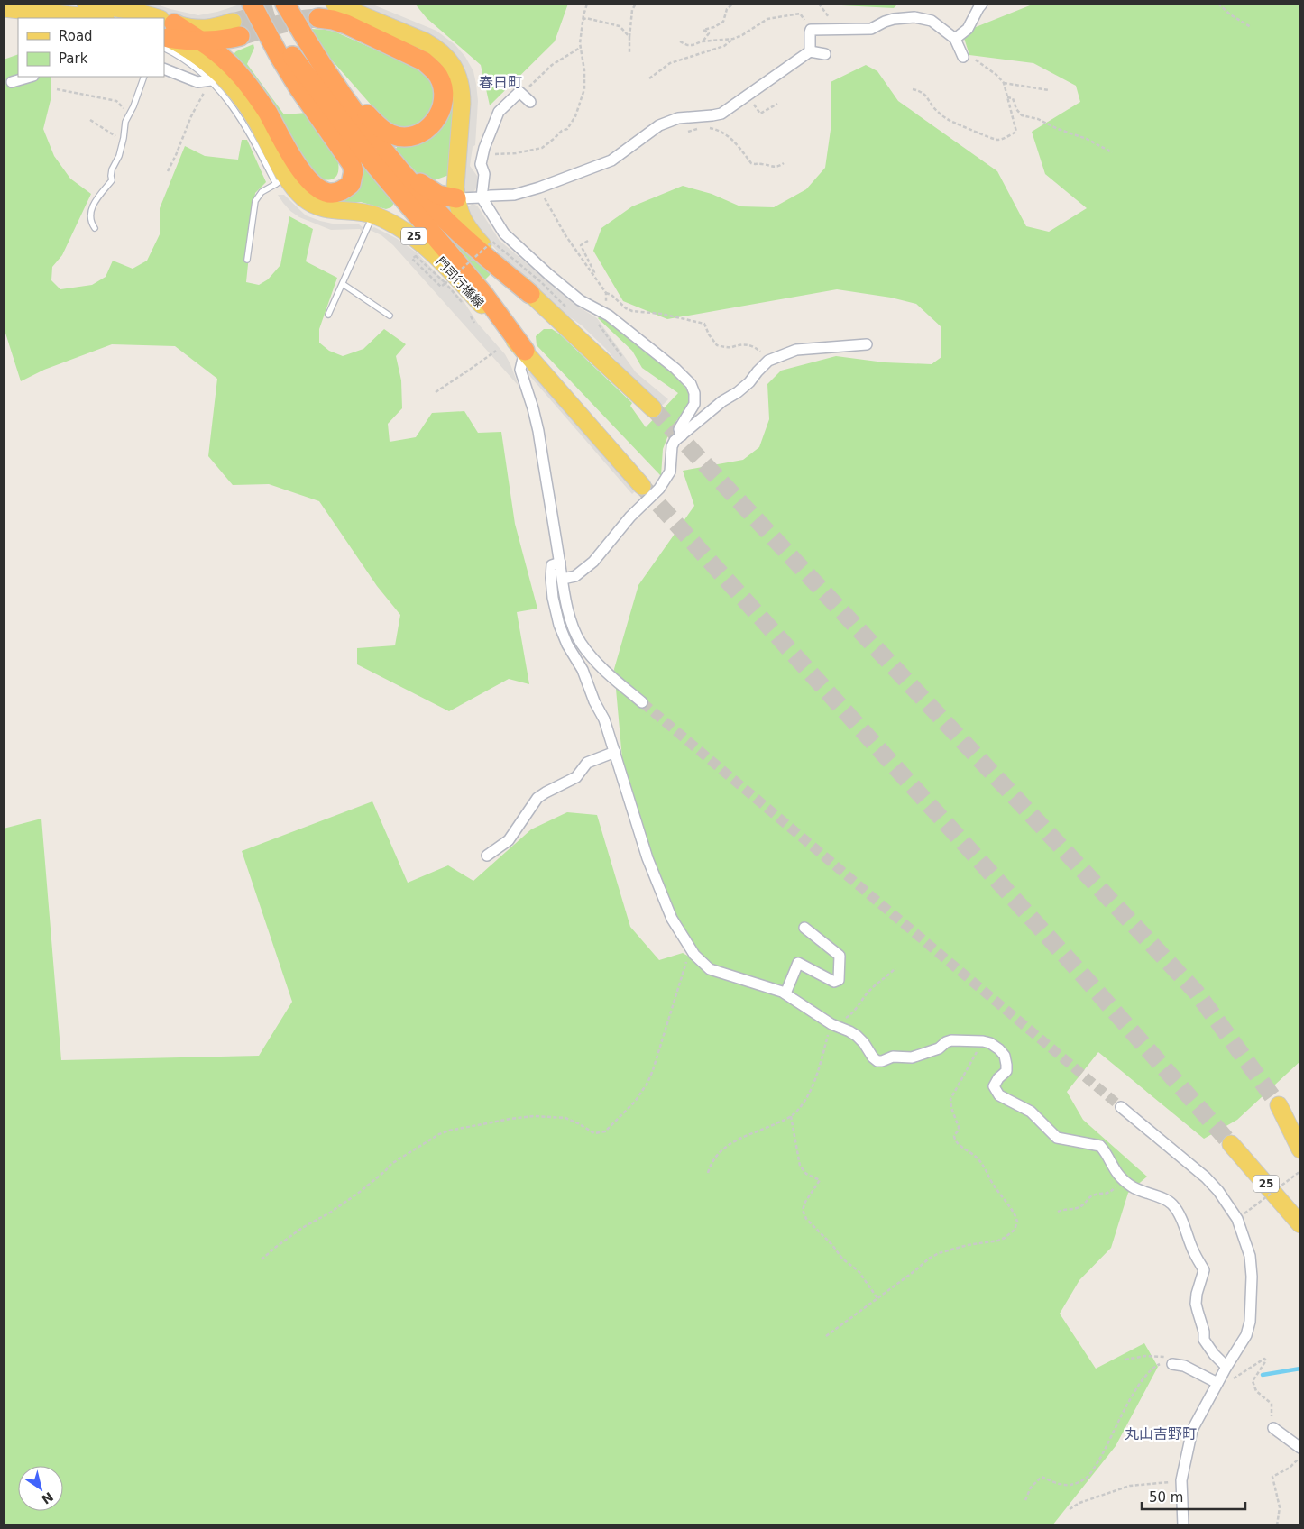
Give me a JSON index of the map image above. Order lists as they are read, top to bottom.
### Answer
{
  "streets": {
    "main road": ["25", "門司行橋線"]
  },
  "districts": ["春日町", "丸山吉野町"],
  "legend": ["Road", "Park"],
  "scale_bar": "50 m",
  "north": "bottom right"
}
